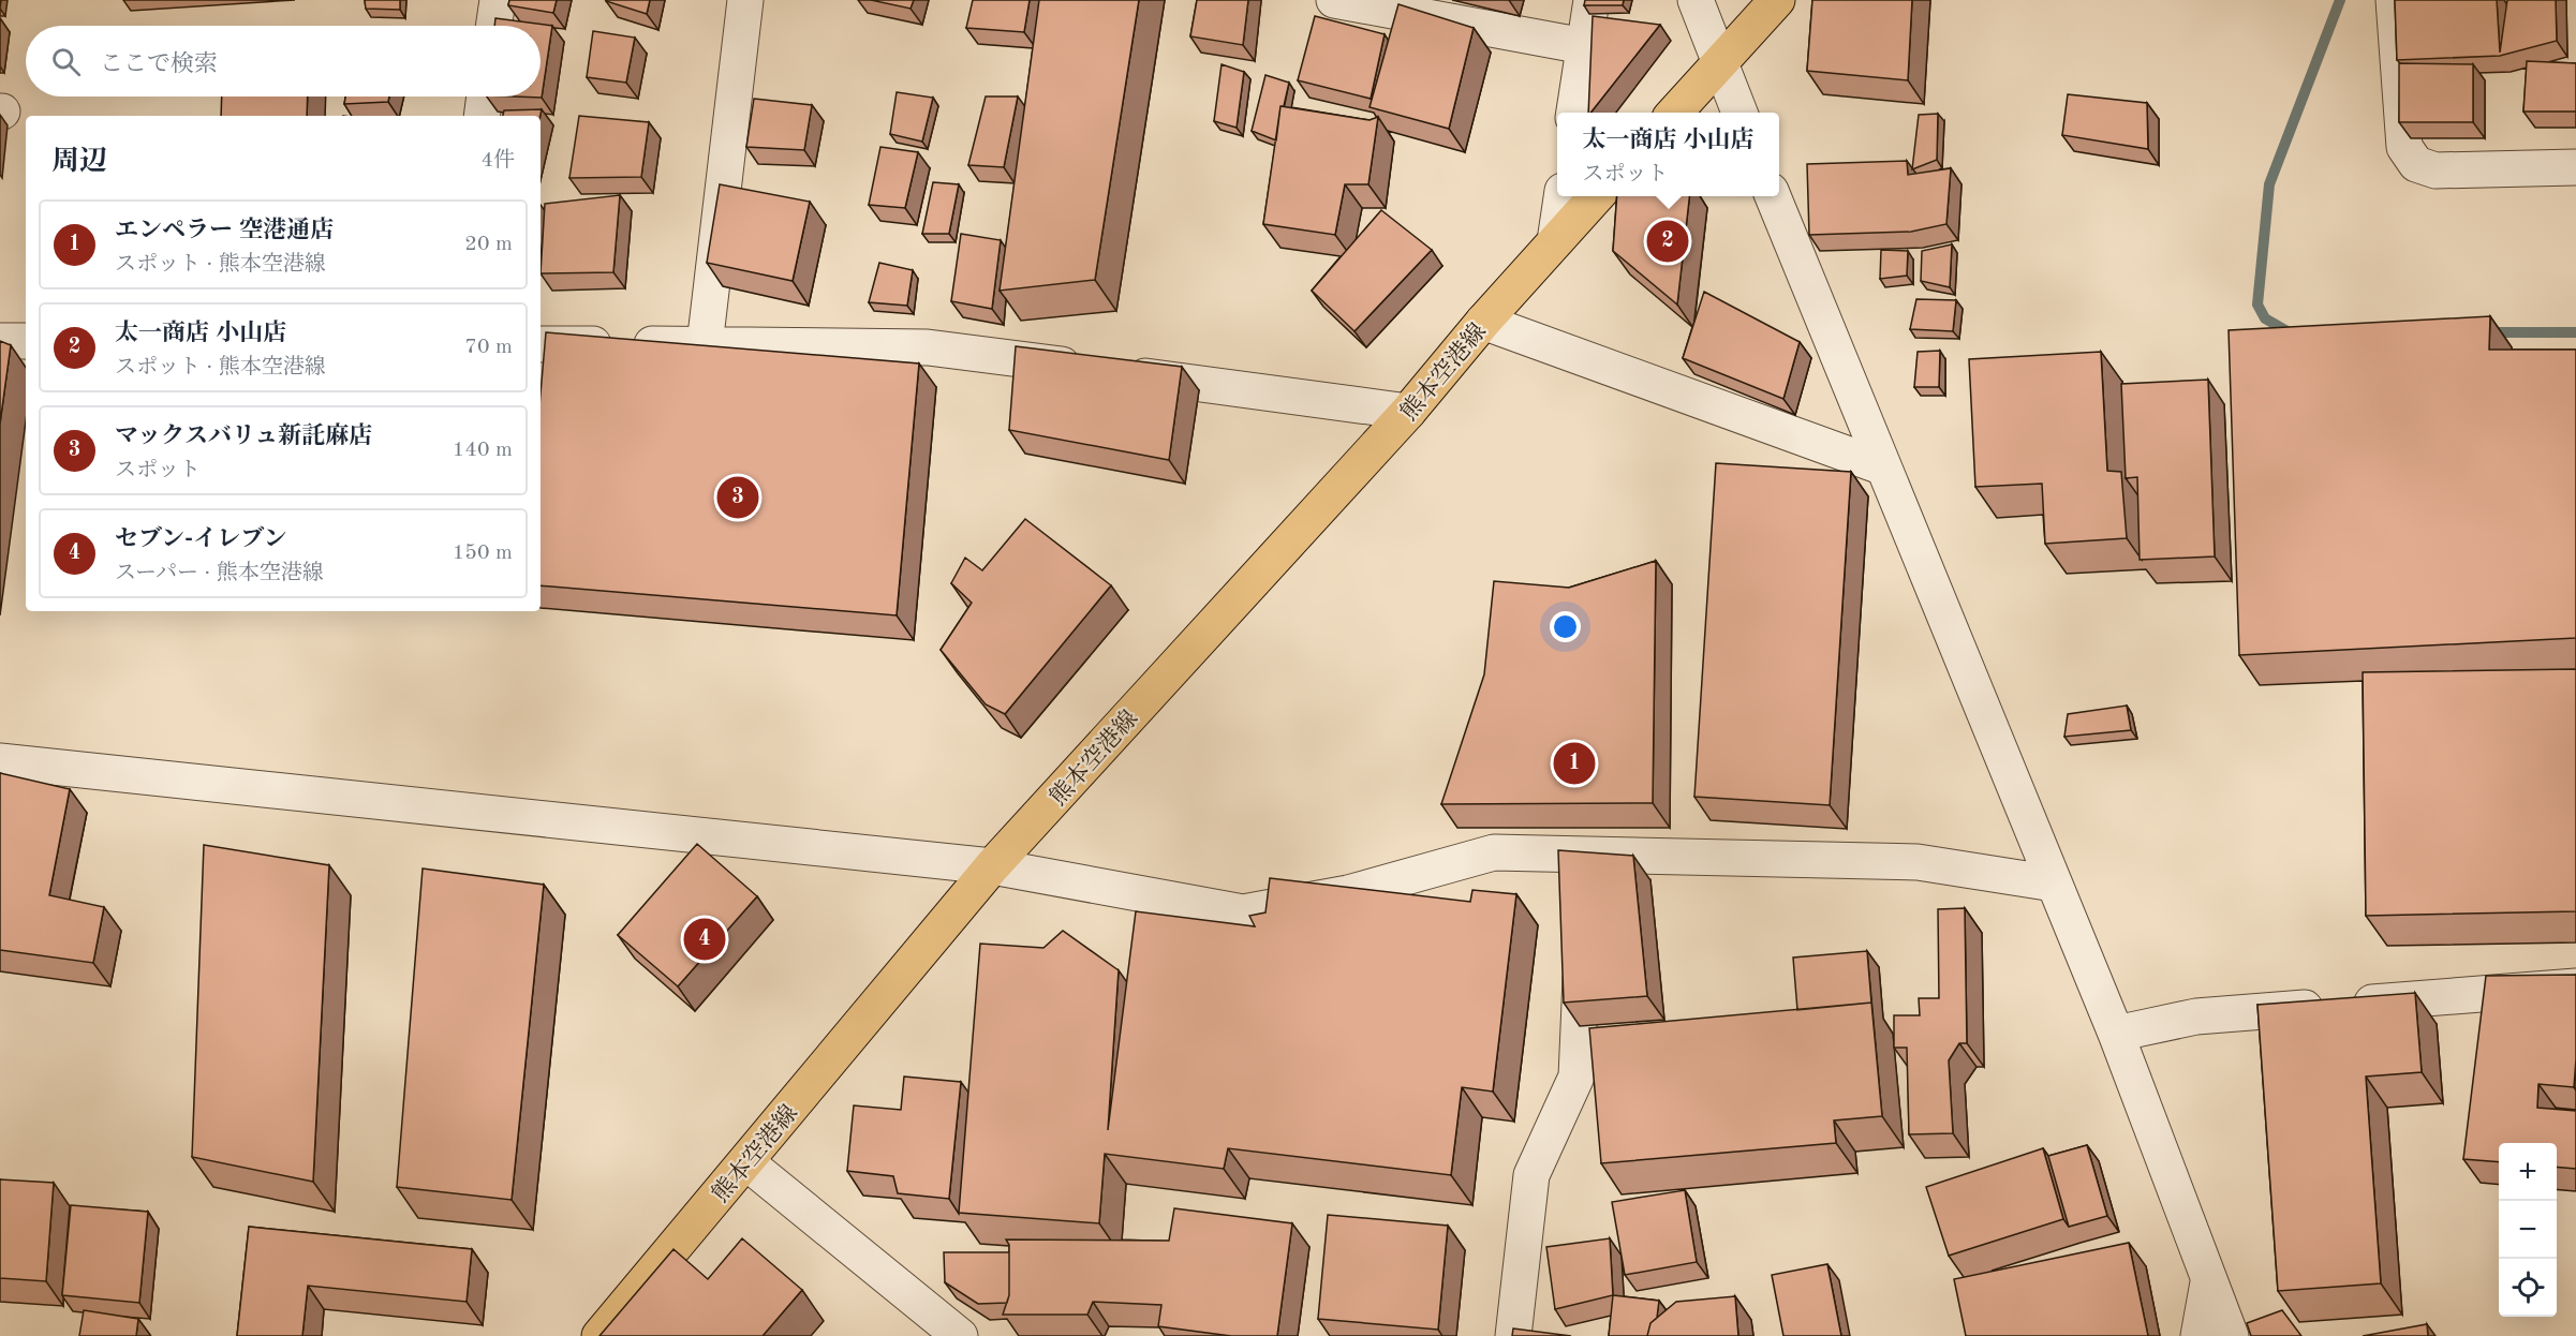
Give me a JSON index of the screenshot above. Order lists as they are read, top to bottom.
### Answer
{
  "streets": {
    "main road": ["熊本空港線"]
  },
  "page": {
    "search": "ここで検索",
    "popup": ["太一商店 小山店", "スポット"],
    "heading": ["周辺", "4件"],
    "list": [
      {
        "mark": "1",
        "name": "エンペラー 空港通店",
        "note": "スポット · 熊本空港線",
        "value": "20 m"
      },
      {
        "mark": "2",
        "name": "太一商店 小山店",
        "note": "スポット · 熊本空港線",
        "value": "70 m"
      },
      {
        "mark": "3",
        "name": "マックスバリュ新託麻店",
        "note": "スポット",
        "value": "140 m"
      },
      {
        "mark": "4",
        "name": "セブン-イレブン",
        "note": "スーパー · 熊本空港線",
        "value": "150 m"
      }
    ],
    "pins": [
      "2",
      "3",
      "1",
      "4"
    ],
    "map_buttons": ["+", "−"]
  }
}
